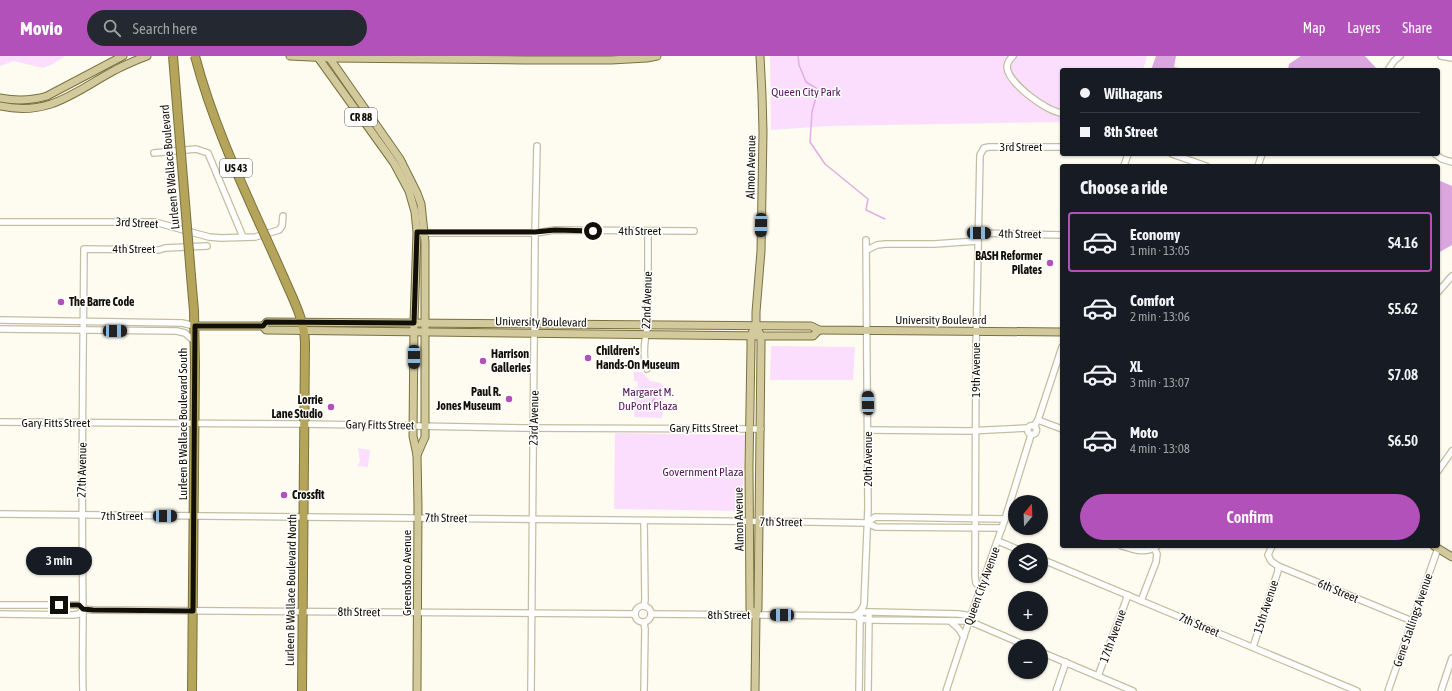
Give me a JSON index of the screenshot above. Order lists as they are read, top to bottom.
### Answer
{
  "streets": {
    "highway": [
      "Lurleen B Wallace Boulevard",
      "US 43",
      "Lurleen B Wallace Boulevard South",
      "Lurleen B Wallace Boulevard North"
    ],
    "main road": [
      "CR 88",
      "Almon Avenue",
      "University Boulevard",
      "Greensboro Avenue"
    ],
    "street": [
      "3rd Street",
      "4th Street",
      "22nd Avenue",
      "19th Avenue",
      "23rd Avenue",
      "Gary Fitts Street",
      "20th Avenue",
      "27th Avenue",
      "7th Street",
      "Queen City Avenue",
      "6th Street",
      "15th Avenue",
      "8th Street",
      "Gene Stallings Avenue",
      "17th Avenue"
    ]
  },
  "crossings": [
    ["3rd Street", "19th Avenue"],
    ["Lurleen B Wallace Boulevard", "Lurleen B Wallace Boulevard South"],
    ["Almon Avenue", "University Boulevard"],
    ["Almon Avenue", "Gary Fitts Street"],
    ["Almon Avenue", "7th Street"],
    ["Almon Avenue", "8th Street"],
    ["4th Street", "22nd Avenue"],
    ["4th Street", "19th Avenue"],
    ["4th Street", "23rd Avenue"],
    ["4th Street", "27th Avenue"],
    ["4th Street", "Greensboro Avenue"],
    ["22nd Avenue", "University Boulevard"],
    ["University Boulevard", "19th Avenue"],
    ["University Boulevard", "23rd Avenue"],
    ["University Boulevard", "Lurleen B Wallace Boulevard South"],
    ["University Boulevard", "20th Avenue"],
    ["University Boulevard", "27th Avenue"],
    ["University Boulevard", "Greensboro Avenue"],
    ["University Boulevard", "Lurleen B Wallace Boulevard North"],
    ["19th Avenue", "7th Street"],
    ["19th Avenue", "Queen City Avenue"],
    ["23rd Avenue", "Gary Fitts Street"],
    ["23rd Avenue", "7th Street"],
    ["23rd Avenue", "8th Street"],
    ["Gary Fitts Street", "Lurleen B Wallace Boulevard South"],
    ["Gary Fitts Street", "27th Avenue"],
    ["Gary Fitts Street", "Greensboro Avenue"],
    ["Gary Fitts Street", "Lurleen B Wallace Boulevard North"],
    ["Lurleen B Wallace Boulevard South", "7th Street"],
    ["Lurleen B Wallace Boulevard South", "8th Street"],
    ["20th Avenue", "7th Street"],
    ["20th Avenue", "8th Street"],
    ["27th Avenue", "7th Street"],
    ["27th Avenue", "8th Street"],
    ["7th Street", "Greensboro Avenue"],
    ["7th Street", "Queen City Avenue"],
    ["7th Street", "Lurleen B Wallace Boulevard North"],
    ["7th Street", "15th Avenue"],
    ["7th Street", "17th Avenue"],
    ["Greensboro Avenue", "8th Street"],
    ["Queen City Avenue", "8th Street"],
    ["Lurleen B Wallace Boulevard North", "8th Street"],
    ["6th Street", "15th Avenue"],
    ["6th Street", "Gene Stallings Avenue"]
  ],
  "parks": ["Queen City Park", "Margaret M. DuPont Plaza", "Government Plaza"],
  "places": [
    "BASH Reformer Pilates",
    "The Barre Code",
    "Children's Hands-On Museum",
    "Harrison Galleries",
    "Paul R. Jones Museum",
    "Lorrie Lane Studio",
    "Crossfit"
  ],
  "north": "top",
  "page": {
    "header": "Movio",
    "search": "Search here",
    "nav": ["Map", "Layers", "Share"],
    "banner": ["Wilhagans", "8th Street"],
    "heading": "Choose a ride",
    "list": [
      {
        "name": "Economy",
        "note": "1 min · 13:05",
        "value": "$4.16"
      },
      {
        "name": "Comfort",
        "note": "2 min · 13:06",
        "value": "$5.62"
      },
      {
        "name": "XL",
        "note": "3 min · 13:07",
        "value": "$7.08"
      },
      {
        "name": "Moto",
        "note": "4 min · 13:08",
        "value": "$6.50"
      }
    ],
    "buttons": "Confirm",
    "map_buttons": ["+", "−"],
    "bubble": "3 min"
  }
}
